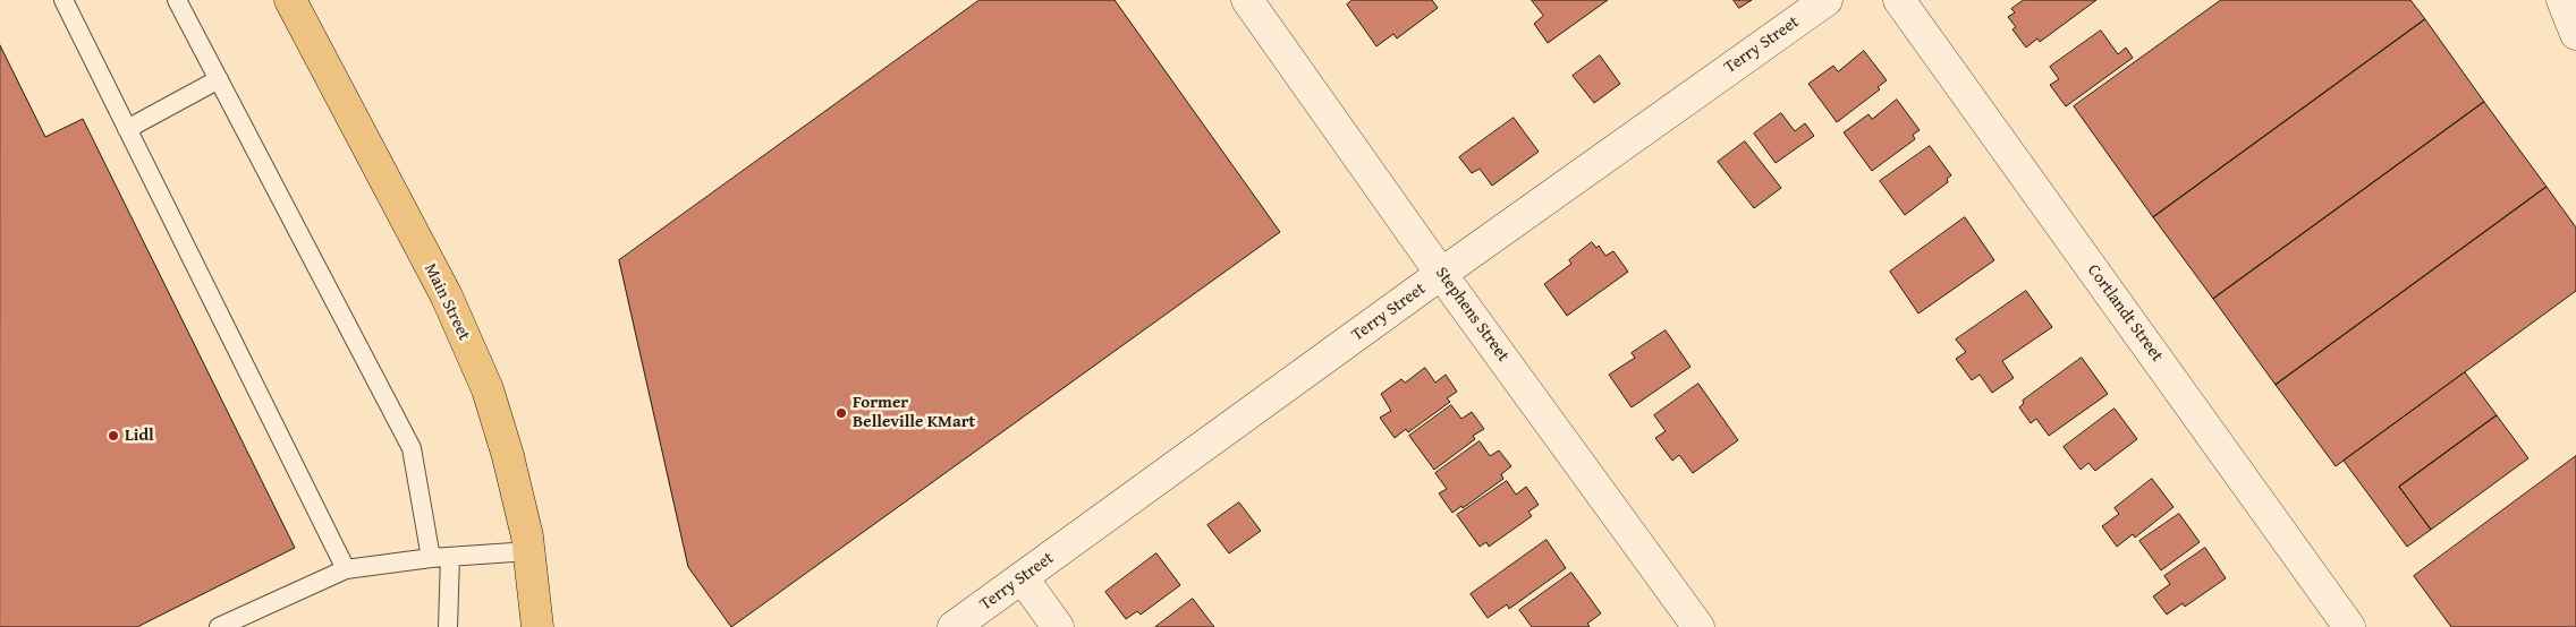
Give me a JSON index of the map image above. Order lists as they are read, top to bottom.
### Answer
{
  "streets": {
    "main road": ["Main Street"],
    "street": ["Terry Street", "Cortlandt Street", "Stephens Street"]
  },
  "crossings": [
    ["Terry Street", "Stephens Street"]
  ],
  "places": ["Former Belleville KMart", "Lidl"]
}
